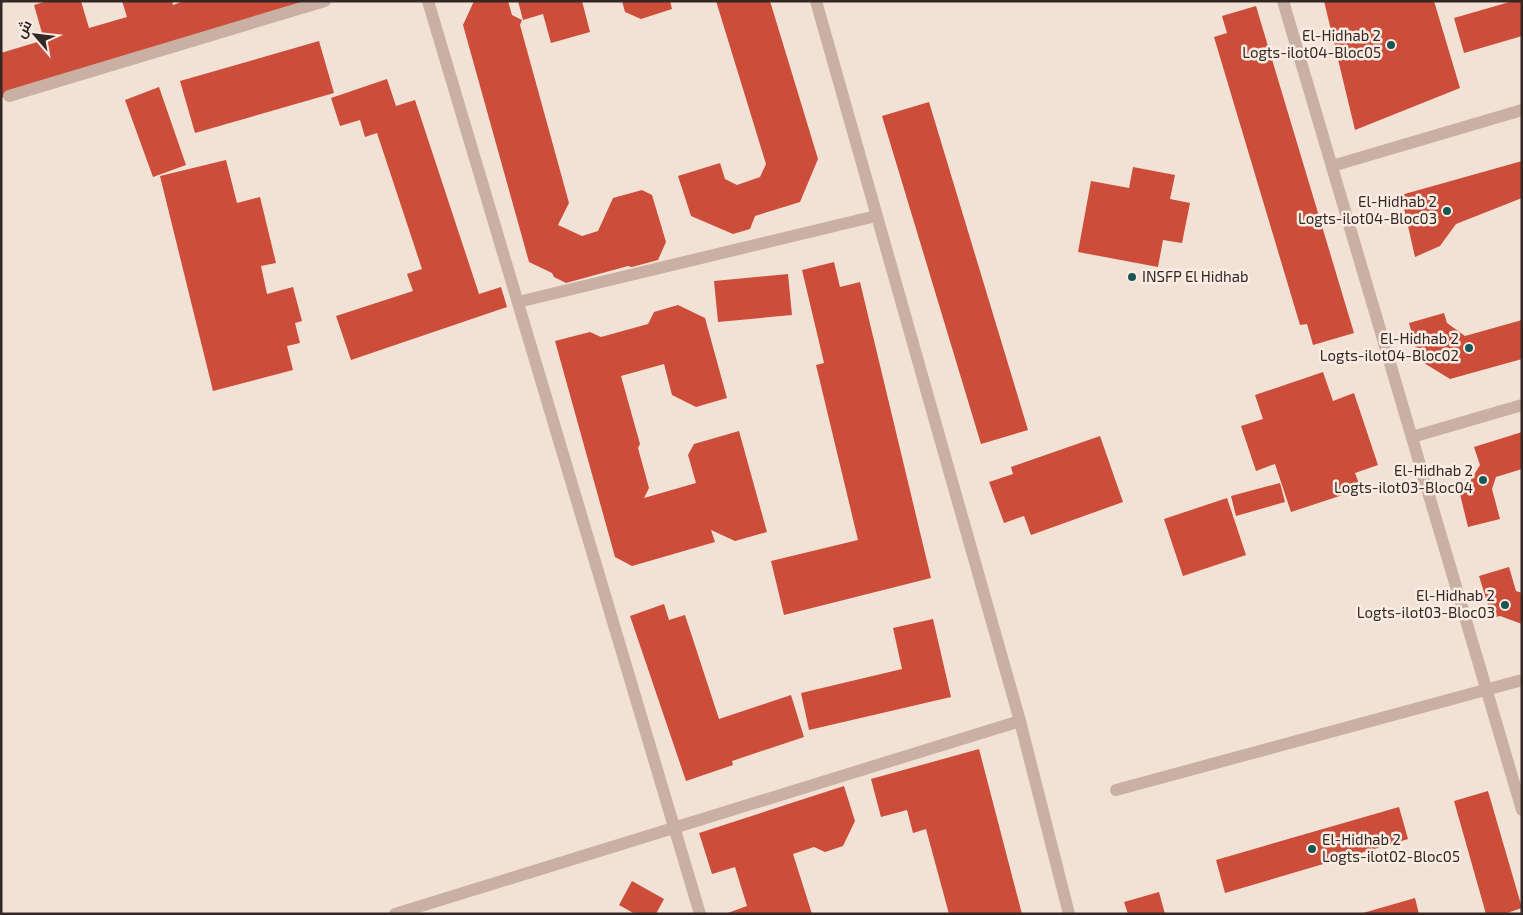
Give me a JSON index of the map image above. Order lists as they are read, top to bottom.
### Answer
{
  "places": [
    "El-Hidhab 2 Logts-ilot04-Bloc05",
    "El-Hidhab 2 Logts-ilot04-Bloc03",
    "INSFP El Hidhab",
    "El-Hidhab 2 Logts-ilot04-Bloc02",
    "El-Hidhab 2 Logts-ilot03-Bloc04",
    "El-Hidhab 2 Logts-ilot03-Bloc03",
    "El-Hidhab 2 Logts-ilot02-Bloc05"
  ],
  "north": "top left"
}
